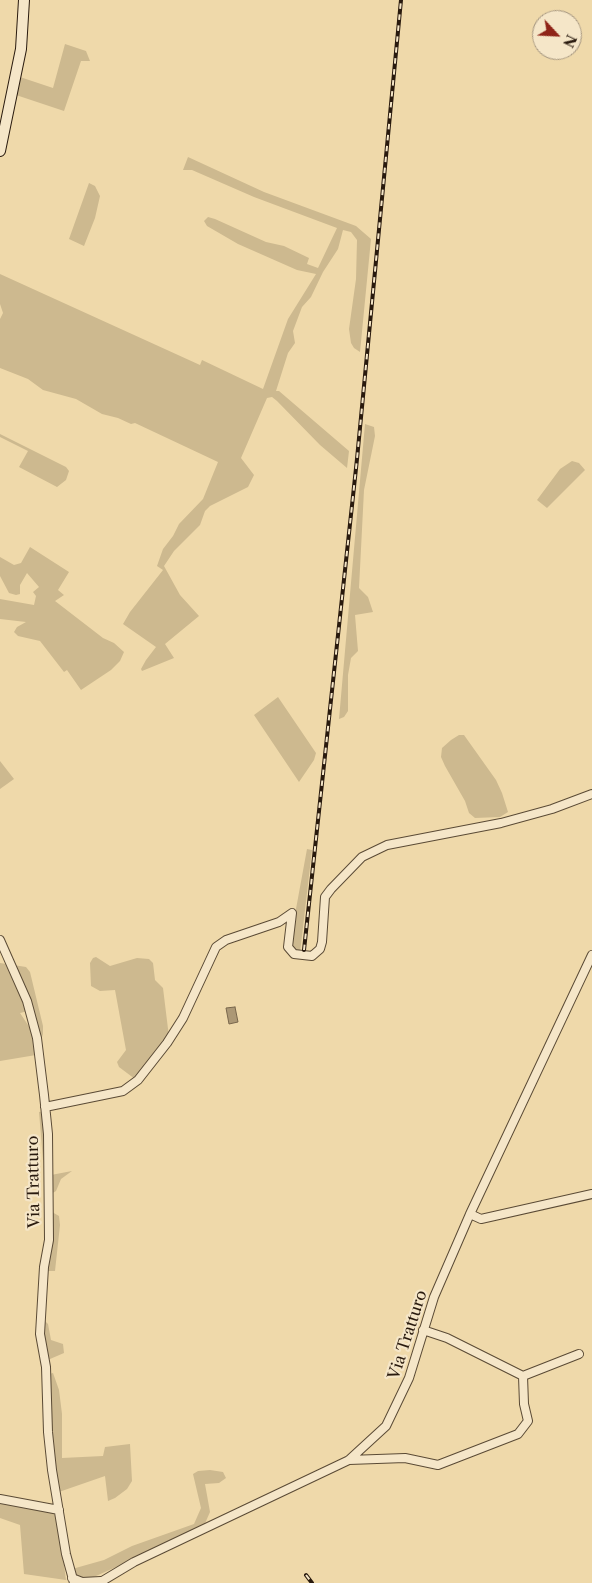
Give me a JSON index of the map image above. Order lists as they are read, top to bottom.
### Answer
{
  "streets": {
    "street": ["Via Tratturo"]
  },
  "north": "bottom right"
}
